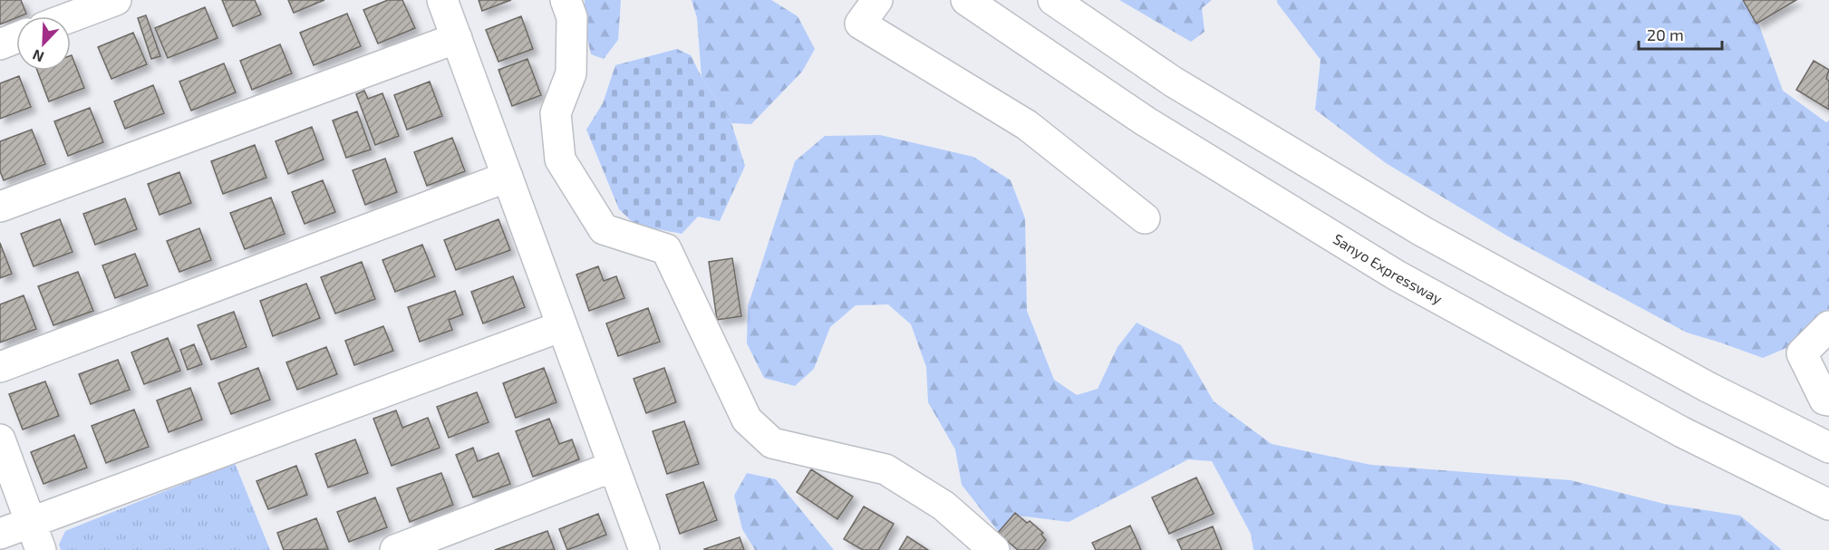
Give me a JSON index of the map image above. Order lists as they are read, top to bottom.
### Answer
{
  "streets": {
    "main road": ["Sanyo Expressway"]
  },
  "scale_bar": "20 m",
  "north": "bottom left"
}
